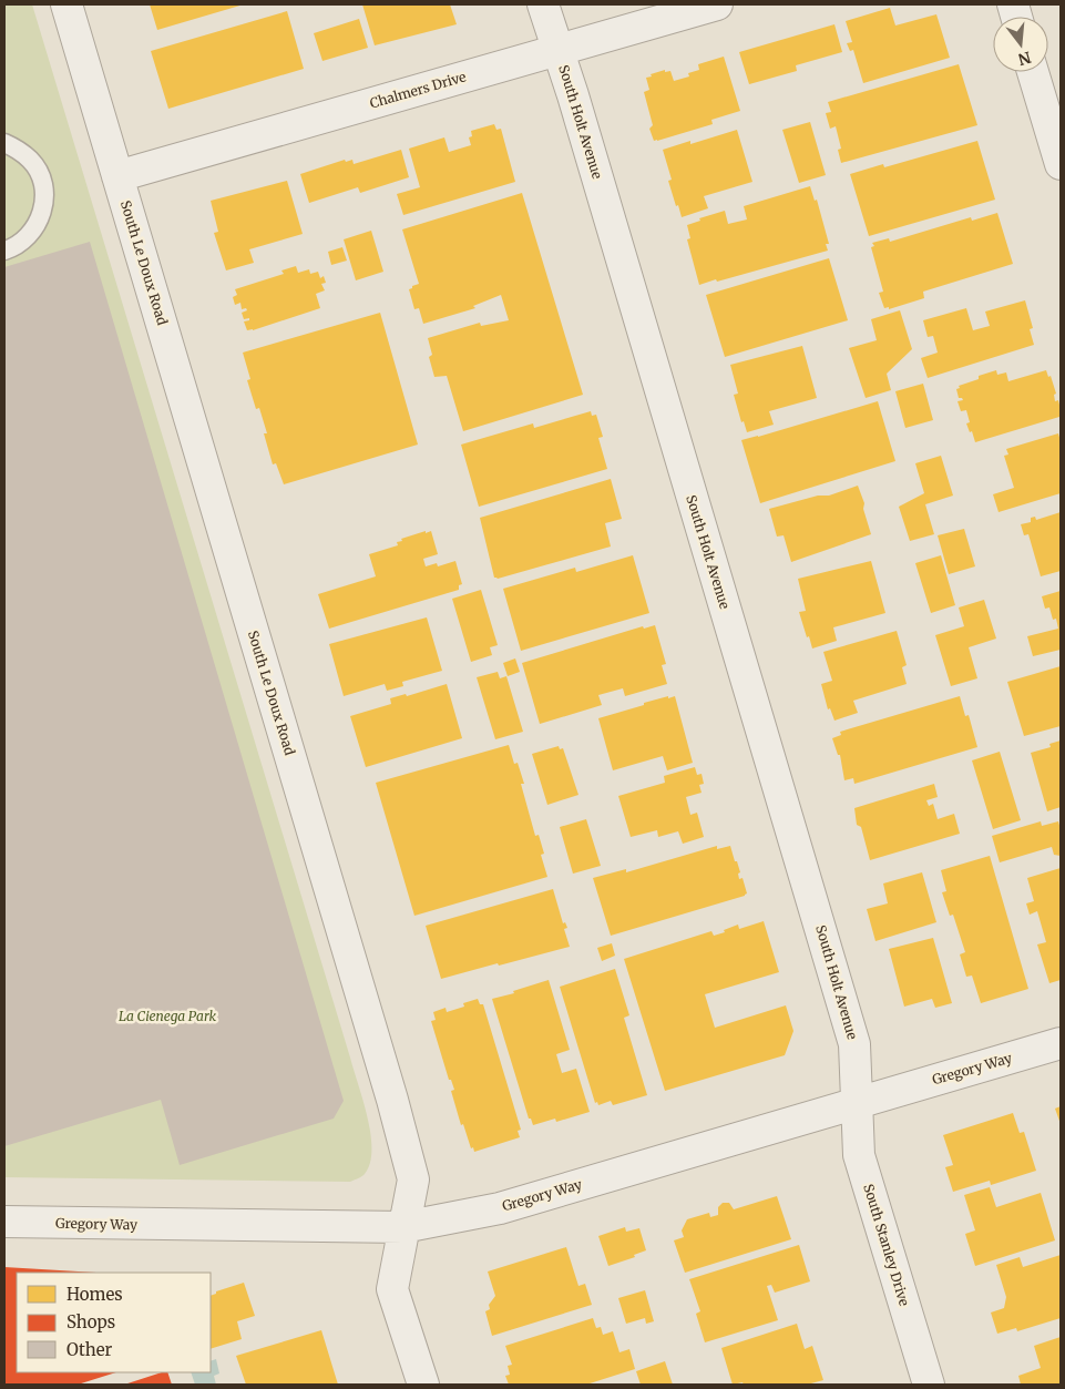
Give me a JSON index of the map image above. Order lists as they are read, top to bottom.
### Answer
{
  "streets": {
    "street": [
      "Chalmers Drive",
      "South Holt Avenue",
      "South Le Doux Road",
      "Gregory Way",
      "South Stanley Drive"
    ]
  },
  "crossings": [
    ["Chalmers Drive", "South Holt Avenue"],
    ["Chalmers Drive", "South Le Doux Road"],
    ["South Holt Avenue", "Gregory Way"],
    ["South Holt Avenue", "South Stanley Drive"],
    ["South Le Doux Road", "Gregory Way"],
    ["Gregory Way", "South Stanley Drive"]
  ],
  "parks": ["La Cienega Park"],
  "legend": ["Homes", "Shops", "Other"],
  "north": "bottom"
}
